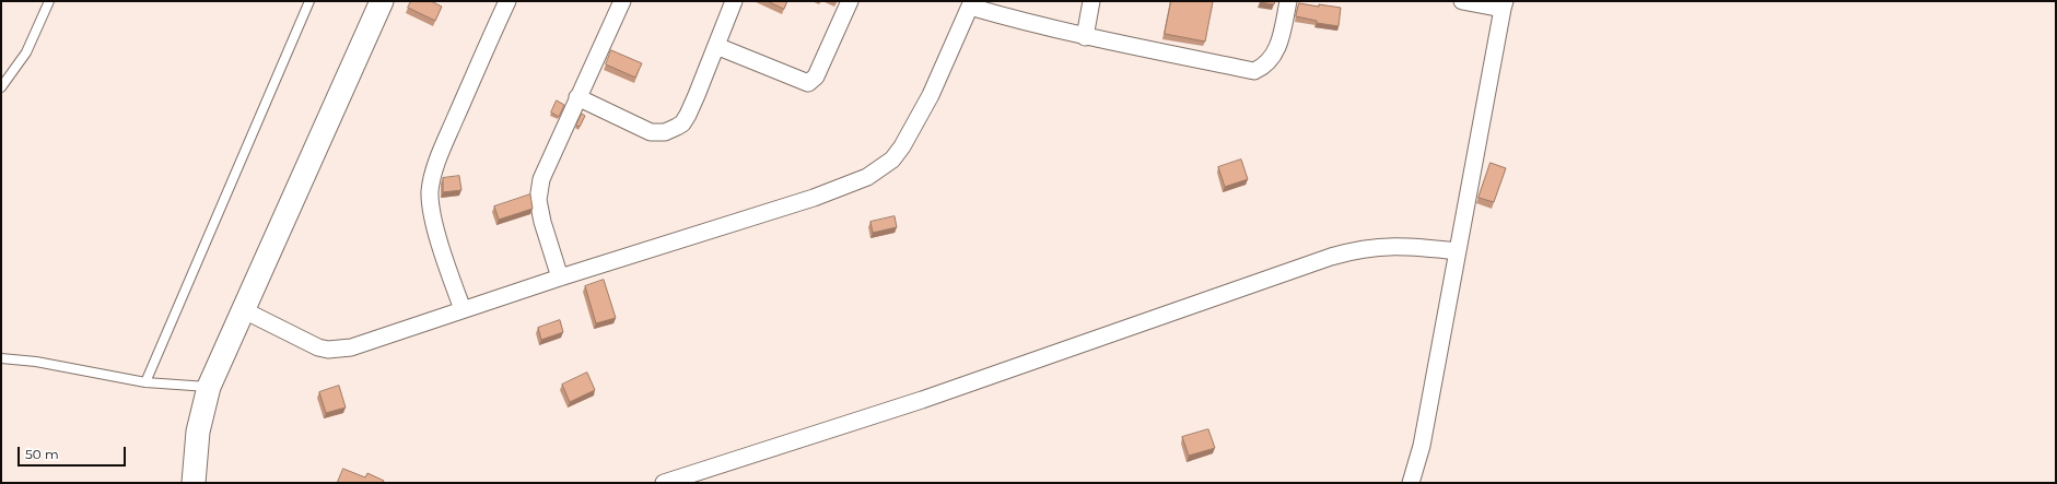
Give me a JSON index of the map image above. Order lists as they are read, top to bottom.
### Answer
{
  "scale_bar": "50 m"
}
